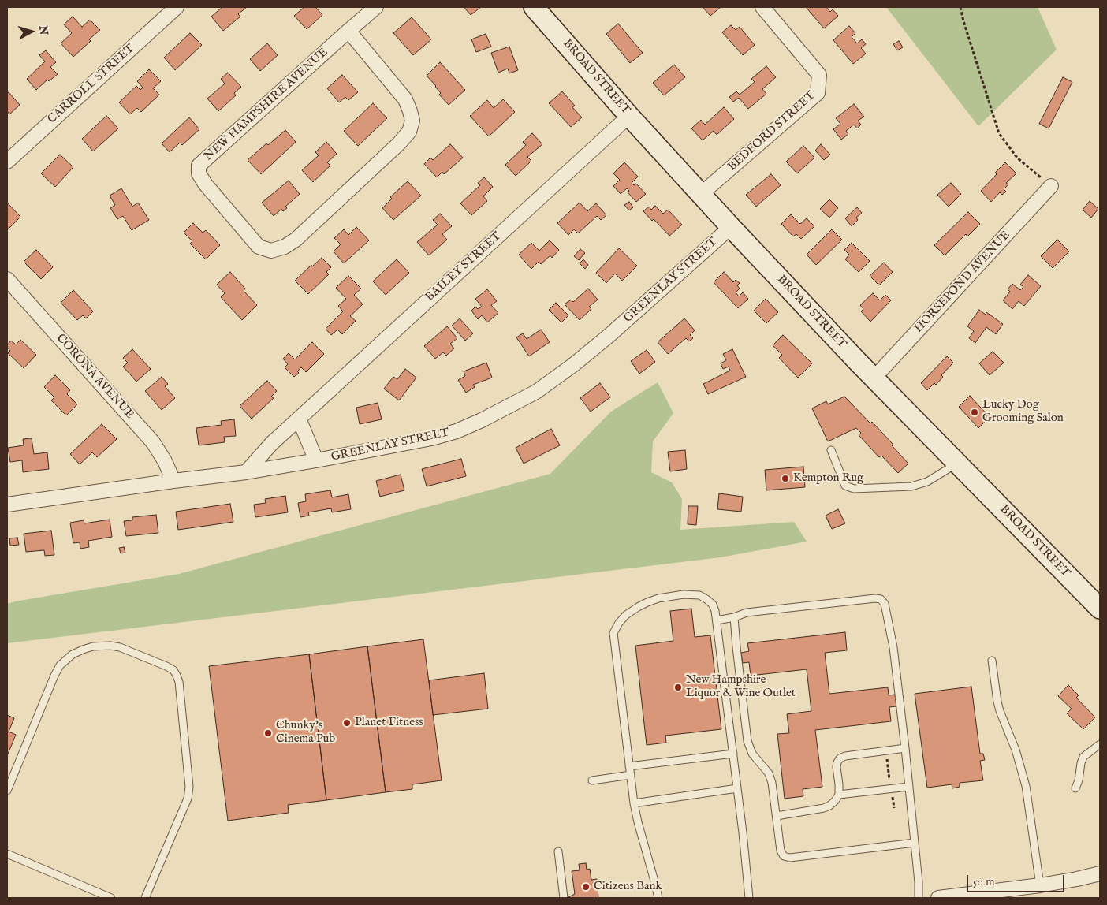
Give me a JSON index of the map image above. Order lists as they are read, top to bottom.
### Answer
{
  "streets": {
    "main road": ["BROAD STREET"],
    "street": [
      "CARROLL STREET",
      "NEW HAMPSHIRE AVENUE",
      "BEDFORD STREET",
      "BAILEY STREET",
      "GREENLAY STREET",
      "HORSEPOND AVENUE",
      "CORONA AVENUE"
    ]
  },
  "crossings": [
    ["BROAD STREET", "BEDFORD STREET"],
    ["BROAD STREET", "BAILEY STREET"],
    ["BROAD STREET", "GREENLAY STREET"],
    ["BROAD STREET", "HORSEPOND AVENUE"],
    ["BAILEY STREET", "GREENLAY STREET"],
    ["GREENLAY STREET", "CORONA AVENUE"]
  ],
  "places": [
    "Lucky Dog Grooming Salon",
    "Kempton Rug",
    "New Hampshire Liquor & Wine Outlet",
    "Planet Fitness",
    "Chunky's Cinema Pub",
    "Citizens Bank"
  ],
  "scale_bar": "50 m",
  "north": "right"
}
